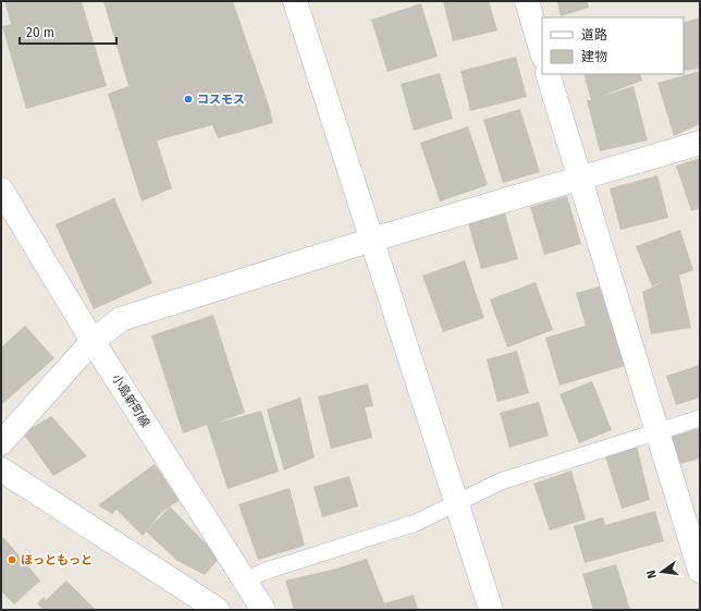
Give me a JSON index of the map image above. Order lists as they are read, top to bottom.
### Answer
{
  "streets": {
    "street": ["小島新町線"]
  },
  "places": ["コスモス", "ほっともっと"],
  "legend": ["道路", "建物"],
  "scale_bar": "20 m",
  "north": "left"
}
